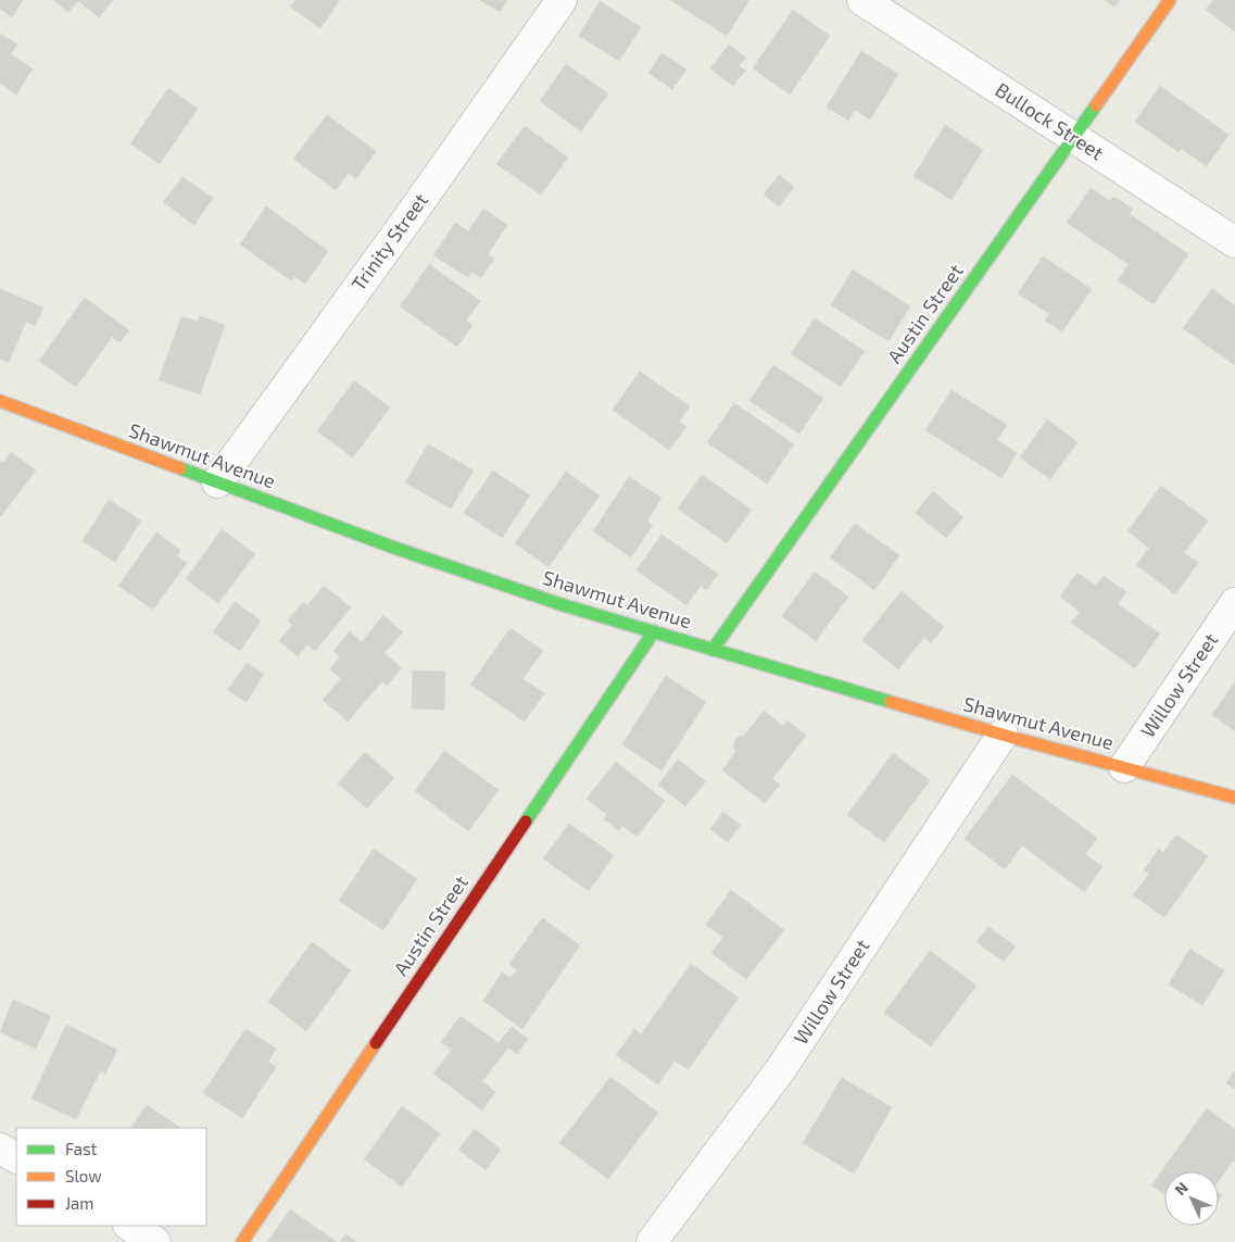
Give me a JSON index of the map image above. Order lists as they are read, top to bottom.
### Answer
{
  "streets": {
    "street": [
      "Bullock Street",
      "Trinity Street",
      "Austin Street",
      "Shawmut Avenue",
      "Willow Street"
    ]
  },
  "crossings": [
    ["Bullock Street", "Austin Street"],
    ["Trinity Street", "Shawmut Avenue"],
    ["Austin Street", "Shawmut Avenue"],
    ["Shawmut Avenue", "Willow Street"]
  ],
  "legend": ["Fast", "Slow", "Jam"],
  "north": "top left"
}
